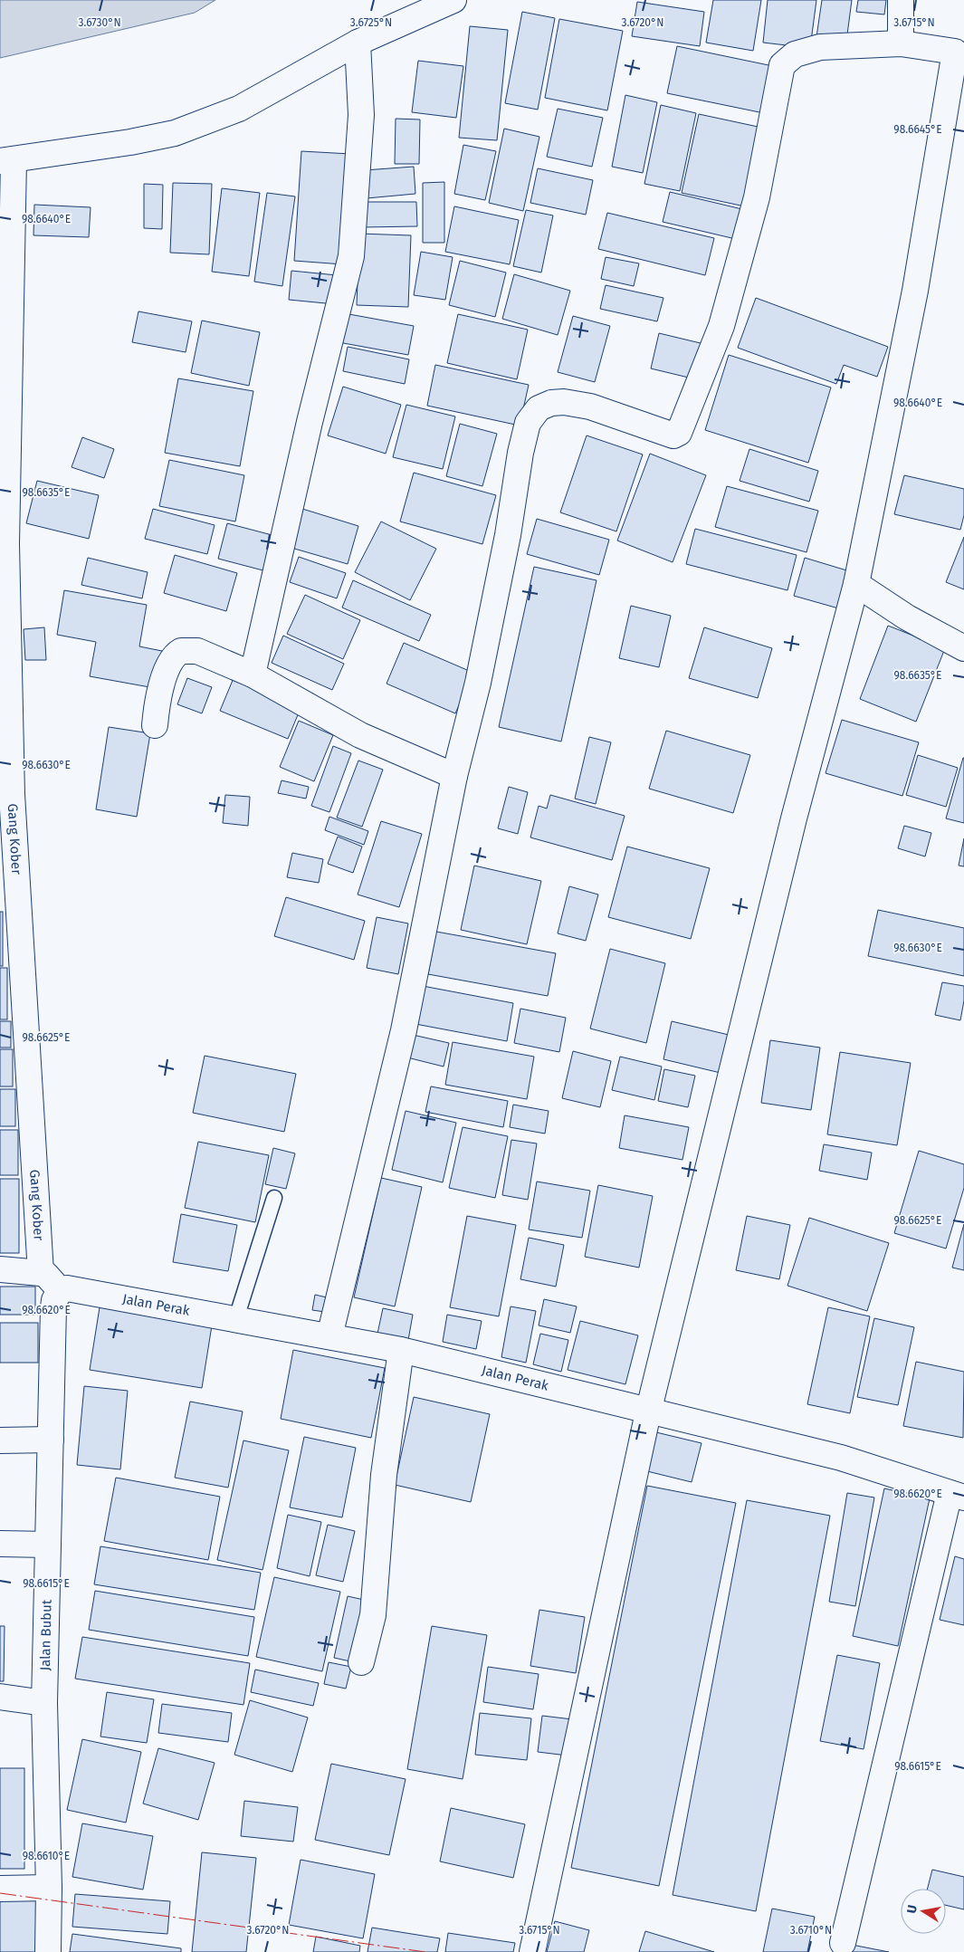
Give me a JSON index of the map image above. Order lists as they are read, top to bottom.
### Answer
{
  "streets": {
    "street": ["Gang Kober", "Jalan Perak", "Jalan Bubut"]
  },
  "crossings": [
    ["Jalan Perak", "Jalan Bubut"]
  ],
  "north": "left",
  "coordinates": [
    "3.6730°N",
    "3.6725°N",
    "3.6720°N",
    "3.6715°N",
    "98.6645°E",
    "98.6640°E",
    "98.6635°E",
    "98.6630°E",
    "98.6625°E",
    "98.6620°E",
    "98.6615°E",
    "98.6610°E",
    "3.6710°N"
  ]
}
